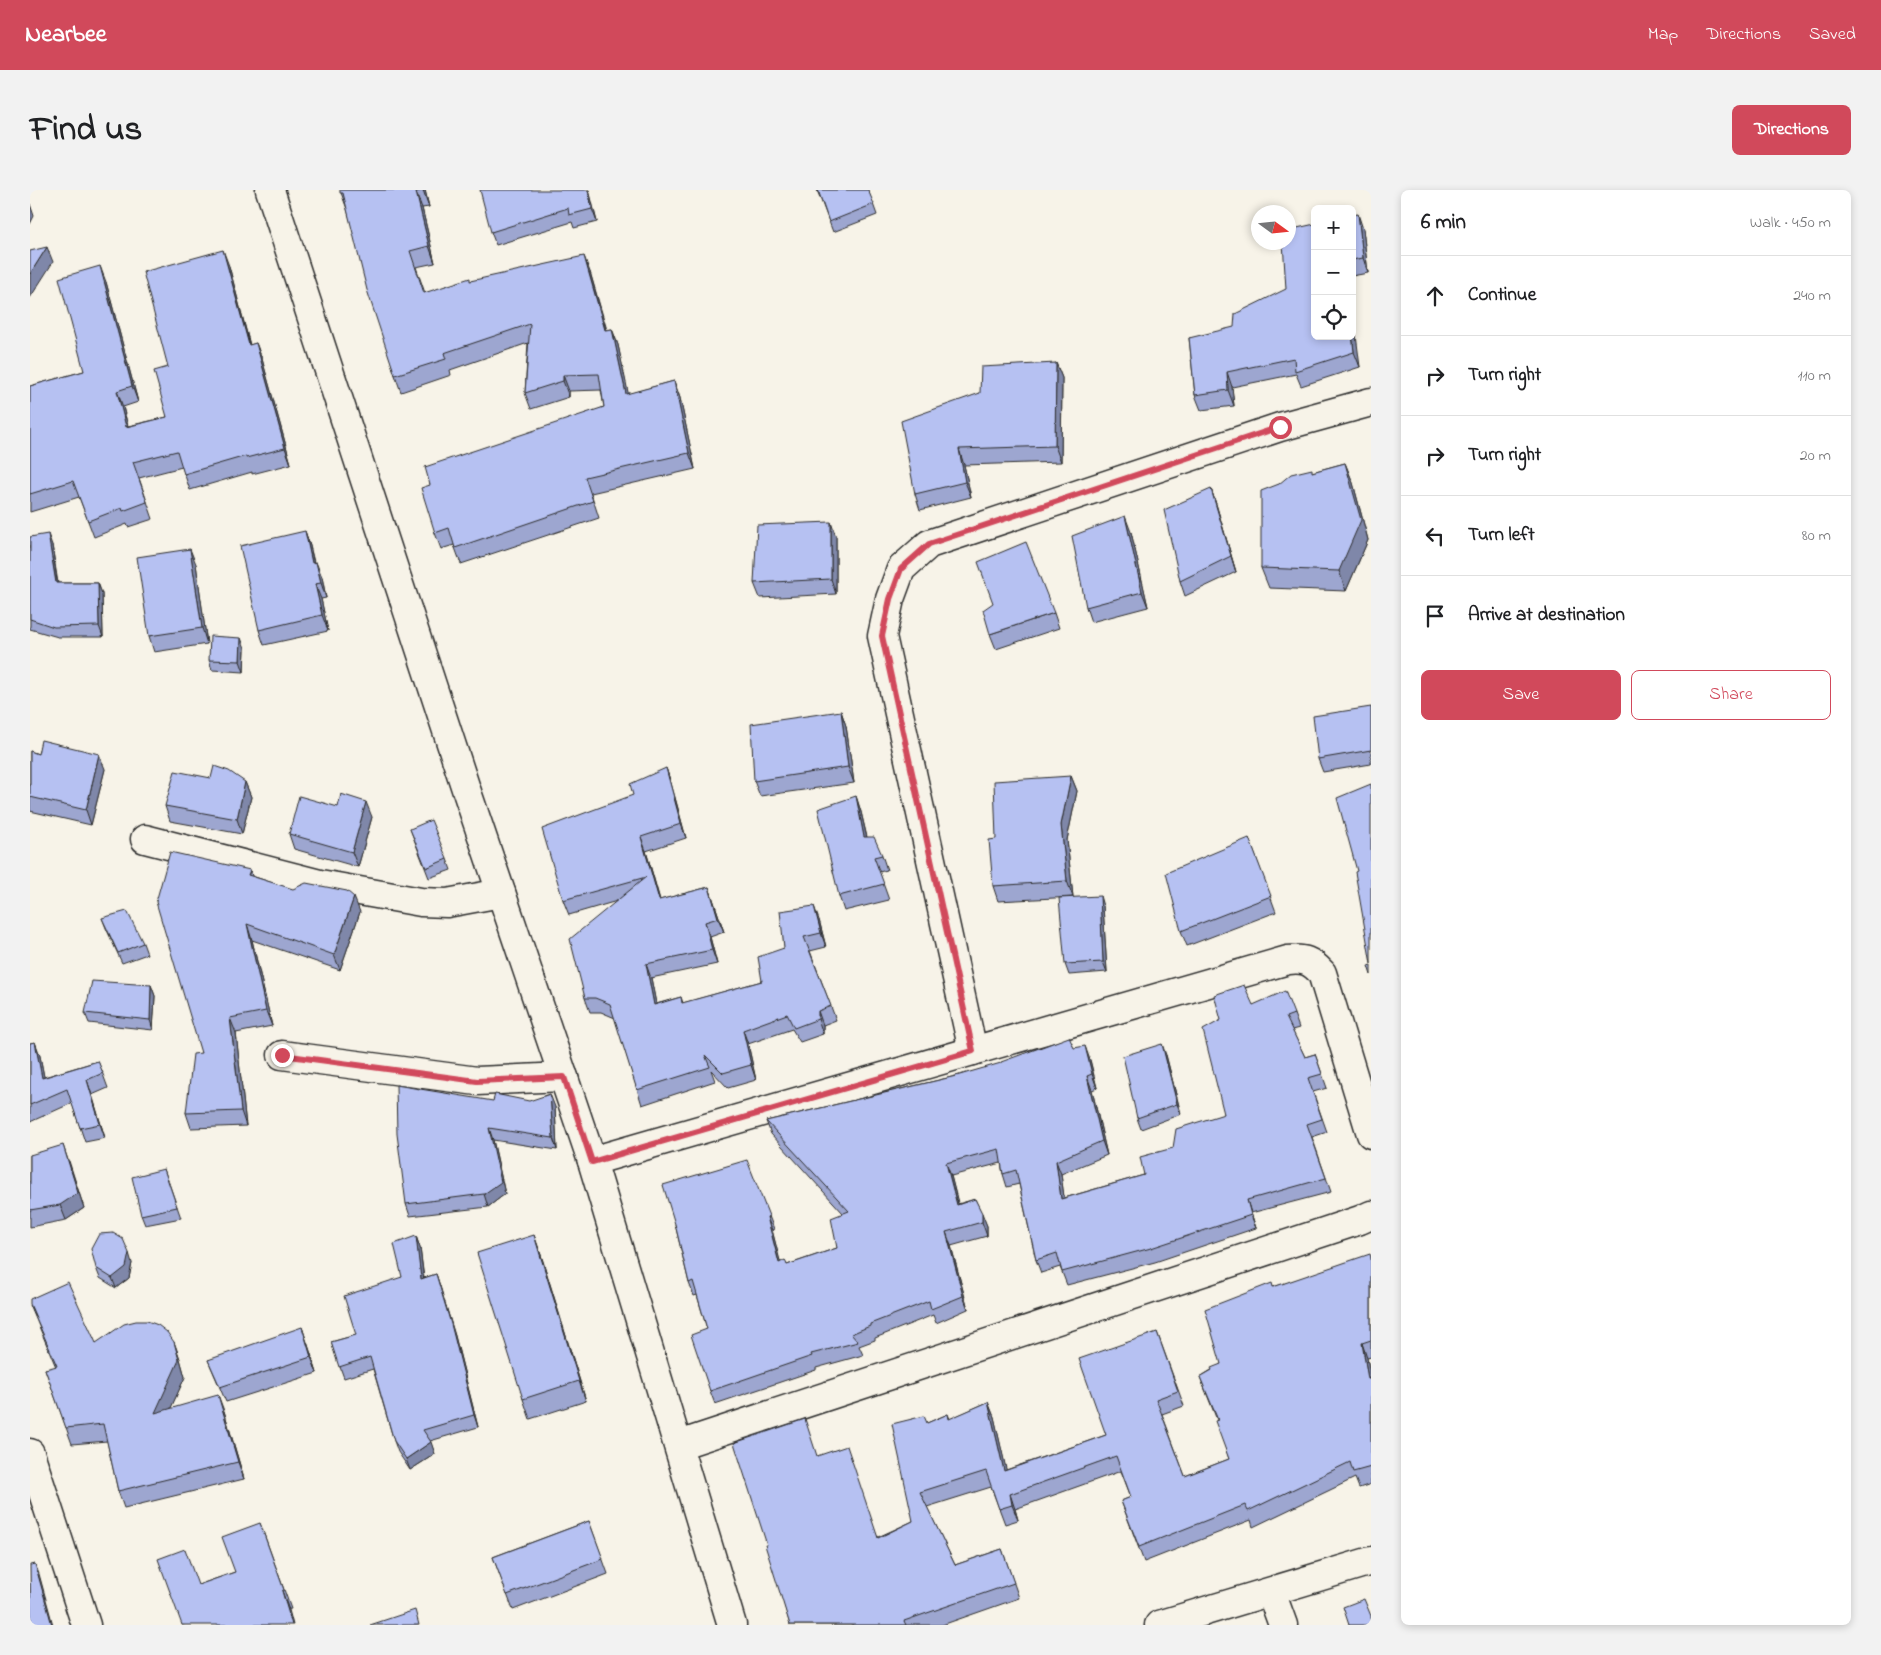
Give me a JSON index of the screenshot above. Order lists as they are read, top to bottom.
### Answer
{
  "north": "right",
  "page": {
    "header": "Nearbee",
    "nav": ["Map", "Directions", "Saved"],
    "title": "Find us",
    "buttons": [
      "Directions",
      ["Save", "Share"]
    ],
    "heading": ["6 min", "Walk · 450 m"],
    "map_buttons": ["+", "−"],
    "list": [
      ["Continue", "240 m"],
      ["Turn right", "110 m"],
      ["Turn right", "20 m"],
      ["Turn left", "80 m"],
      "Arrive at destination"
    ]
  }
}
